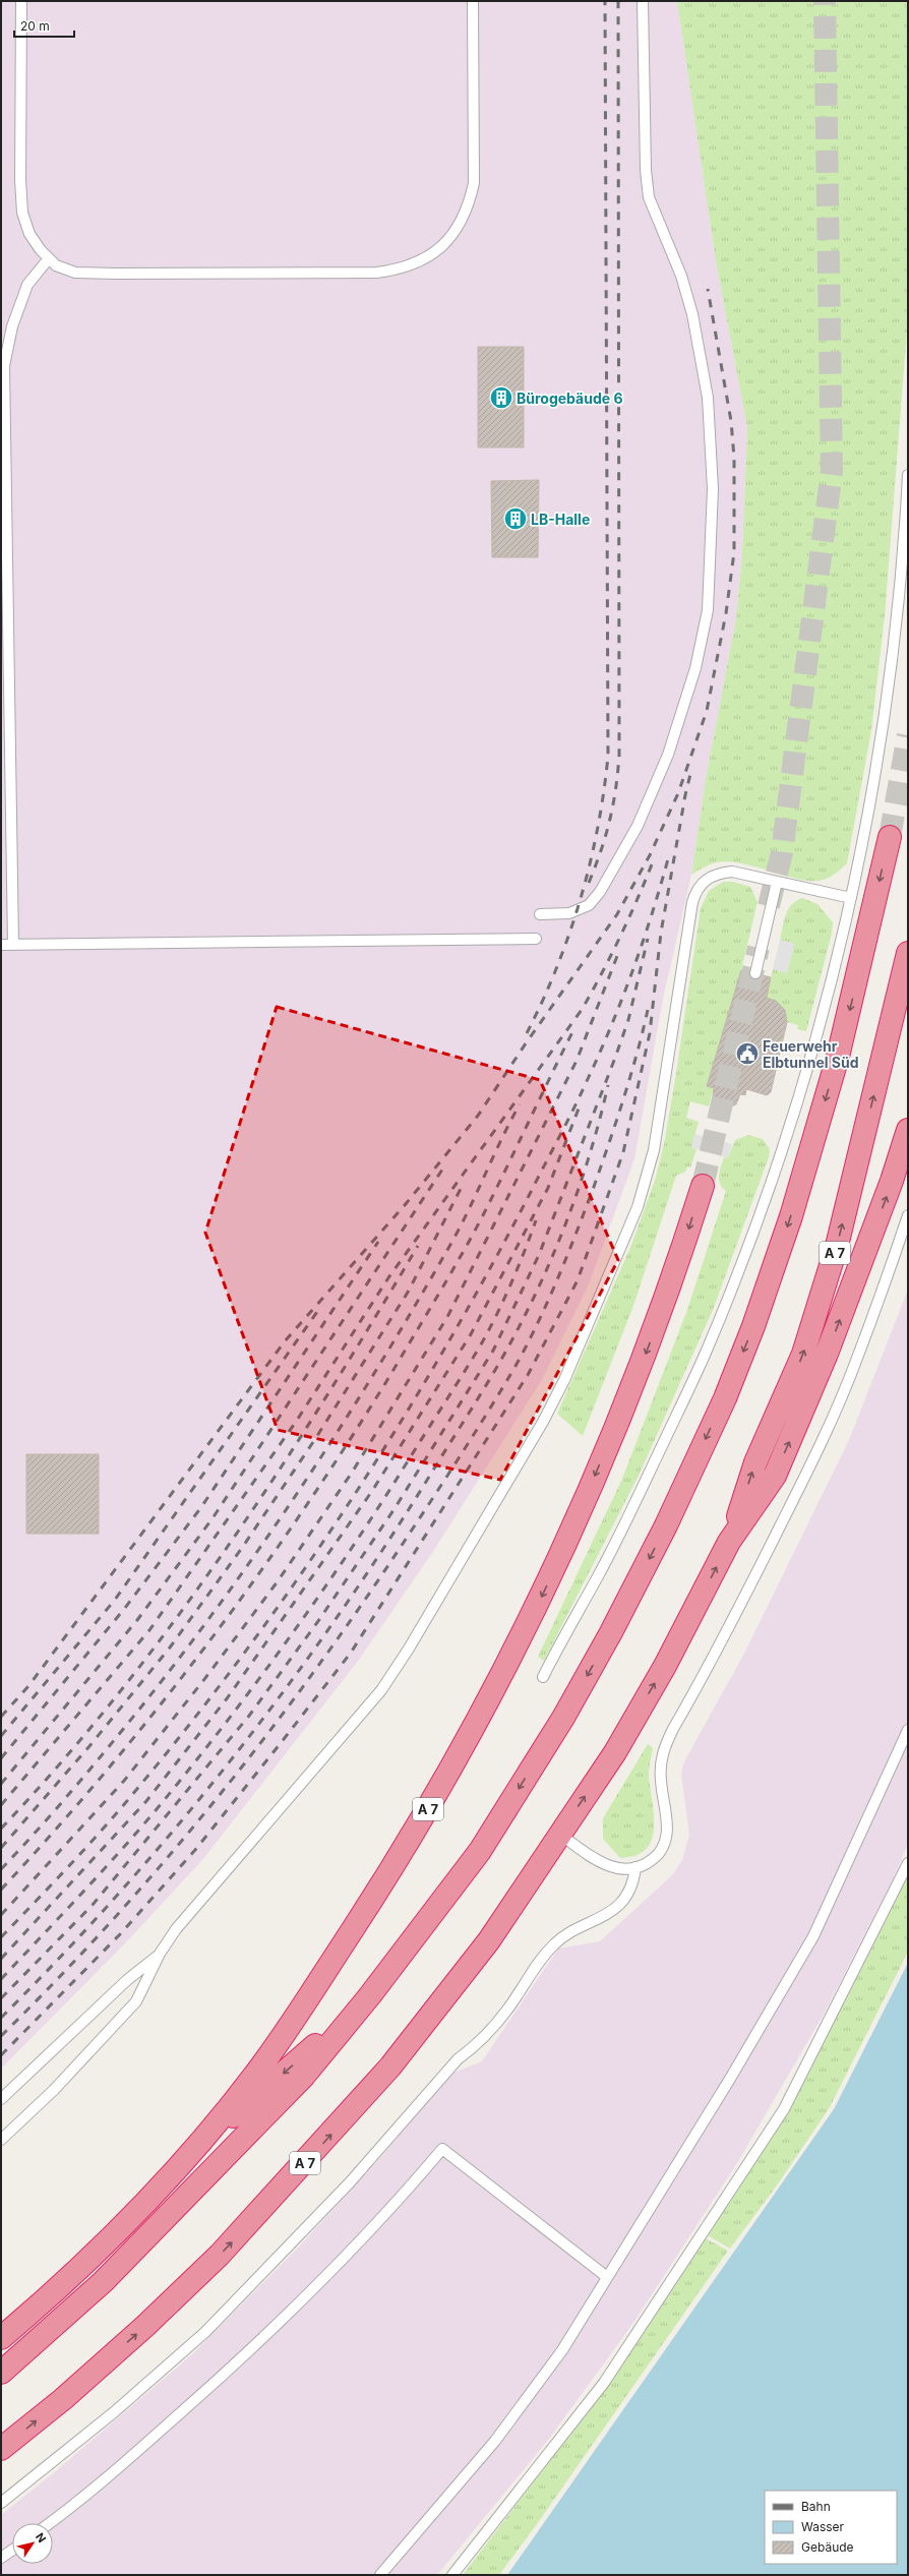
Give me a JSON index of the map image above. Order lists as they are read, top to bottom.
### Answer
{
  "streets": {
    "highway": ["A 7"]
  },
  "places": {
    "building": ["Bürogebäude 6", "LB-Halle"],
    "public building": ["Feuerwehr Elbtunnel Süd"]
  },
  "legend": ["Bahn", "Wasser", "Gebäude"],
  "scale_bar": "20 m",
  "north": "top right"
}
